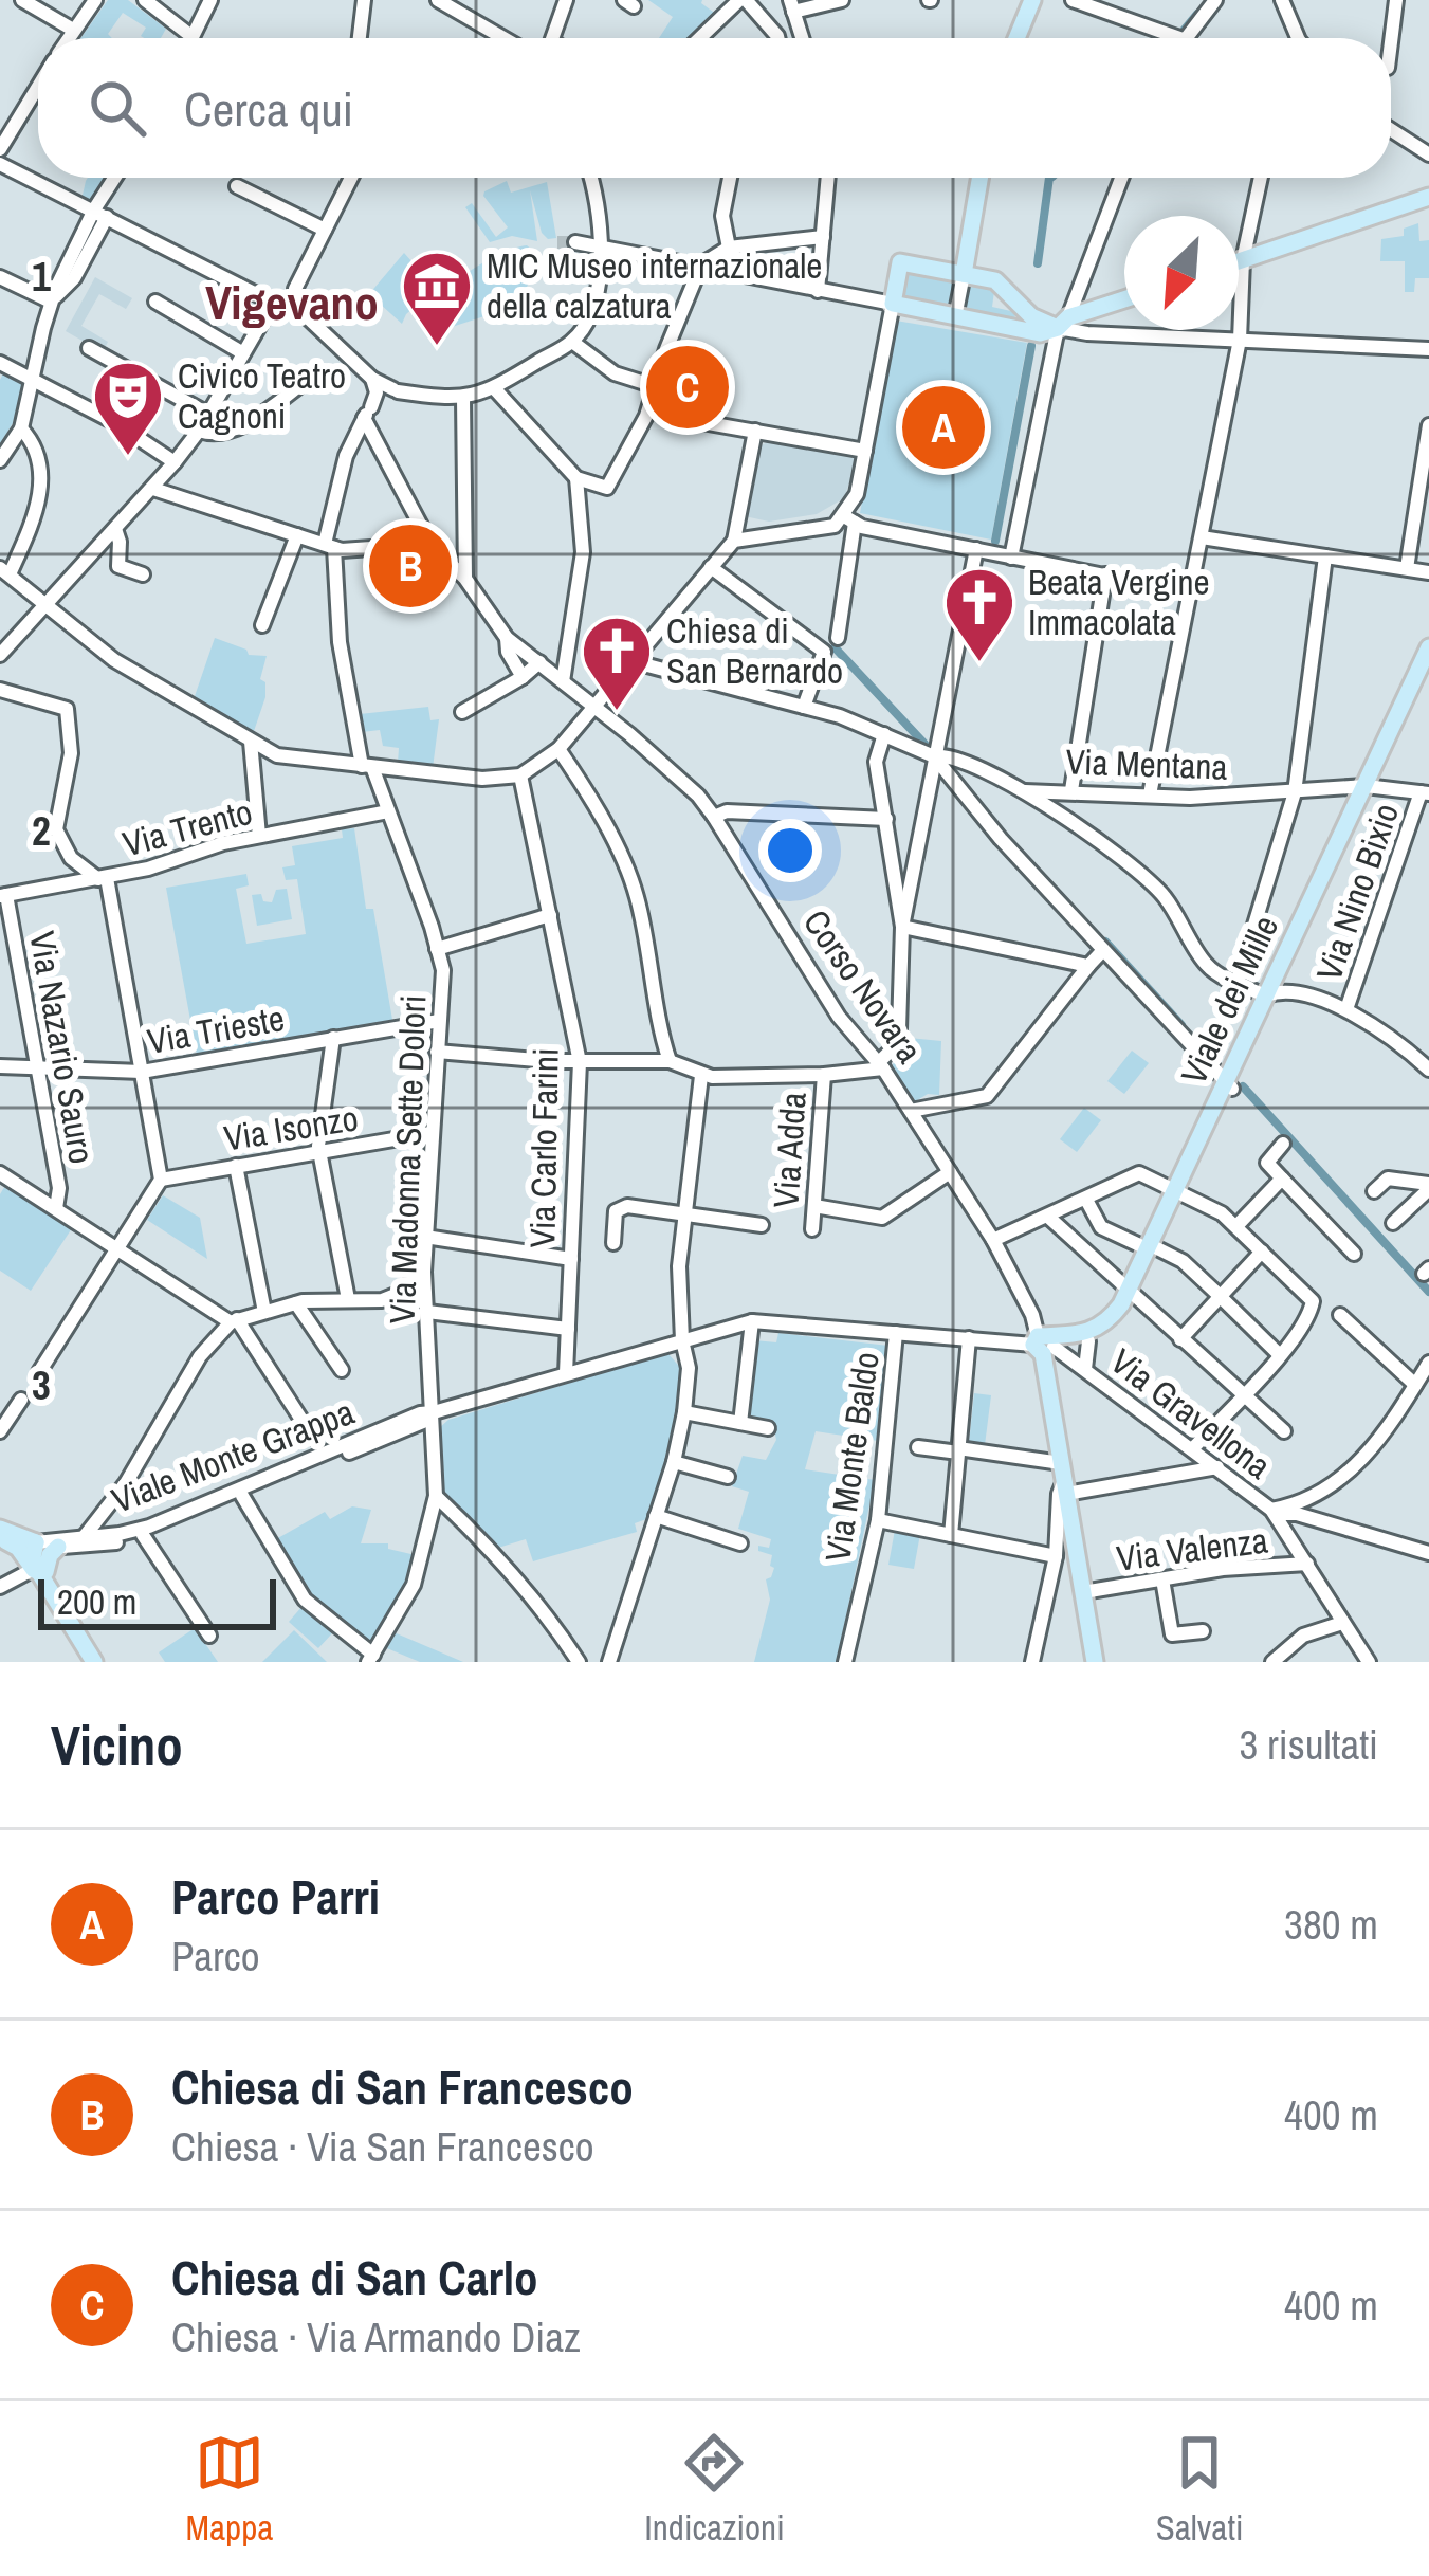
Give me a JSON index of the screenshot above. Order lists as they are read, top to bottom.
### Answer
{
  "streets": {
    "main road": ["Corso Novara", "Viale dei Mille"],
    "street": [
      "Via Mentana",
      "Via Trento",
      "Via Nino Bixio",
      "Via Trieste",
      "Via Nazario Sauro",
      "Via Isonzo",
      "Via Carlo Farini",
      "Via Adda",
      "Via Madonna Sette Dolori",
      "Via Gravellona",
      "Viale Monte Grappa",
      "Via Monte Baldo",
      "Via Valenza"
    ]
  },
  "crossings": [
    ["Via Mentana", "Via Nino Bixio"],
    ["Via Mentana", "Viale dei Mille"],
    ["Via Trento", "Via Nazario Sauro"],
    ["Via Trento", "Via Madonna Sette Dolori"],
    ["Corso Novara", "Viale dei Mille"],
    ["Corso Novara", "Via Gravellona"],
    ["Corso Novara", "Viale Monte Grappa"],
    ["Corso Novara", "Via Valenza"],
    ["Viale dei Mille", "Via Gravellona"],
    ["Viale dei Mille", "Viale Monte Grappa"],
    ["Via Trieste", "Via Nazario Sauro"],
    ["Via Trieste", "Via Madonna Sette Dolori"],
    ["Via Isonzo", "Via Madonna Sette Dolori"],
    ["Via Carlo Farini", "Viale Monte Grappa"],
    ["Via Madonna Sette Dolori", "Viale Monte Grappa"],
    ["Via Gravellona", "Viale Monte Grappa"],
    ["Via Gravellona", "Via Valenza"],
    ["Viale Monte Grappa", "Via Monte Baldo"]
  ],
  "districts": ["Vigevano"],
  "places": {
    "museum": ["MIC Museo internazionale della calzatura"],
    "theatre": ["Civico Teatro Cagnoni"],
    "church": ["Beata Vergine Immacolata", "Chiesa di San Bernardo"]
  },
  "scale_bar": "200 m",
  "north": "bottom left",
  "page": {
    "search": "Cerca qui",
    "pins": ["C", "A", "B"],
    "scale": "200 m",
    "heading": ["Vicino", "3 risultati"],
    "list": [
      {
        "mark": "A",
        "name": "Parco Parri",
        "note": "Parco",
        "value": "380 m"
      },
      {
        "mark": "B",
        "name": "Chiesa di San Francesco",
        "note": "Chiesa · Via San Francesco",
        "value": "400 m"
      },
      {
        "mark": "C",
        "name": "Chiesa di San Carlo",
        "note": "Chiesa · Via Armando Diaz",
        "value": "400 m"
      }
    ],
    "nav": ["Mappa", "Indicazioni", "Salvati"]
  },
  "grid": {
    "rows": ["1", "2", "3"]
  }
}
